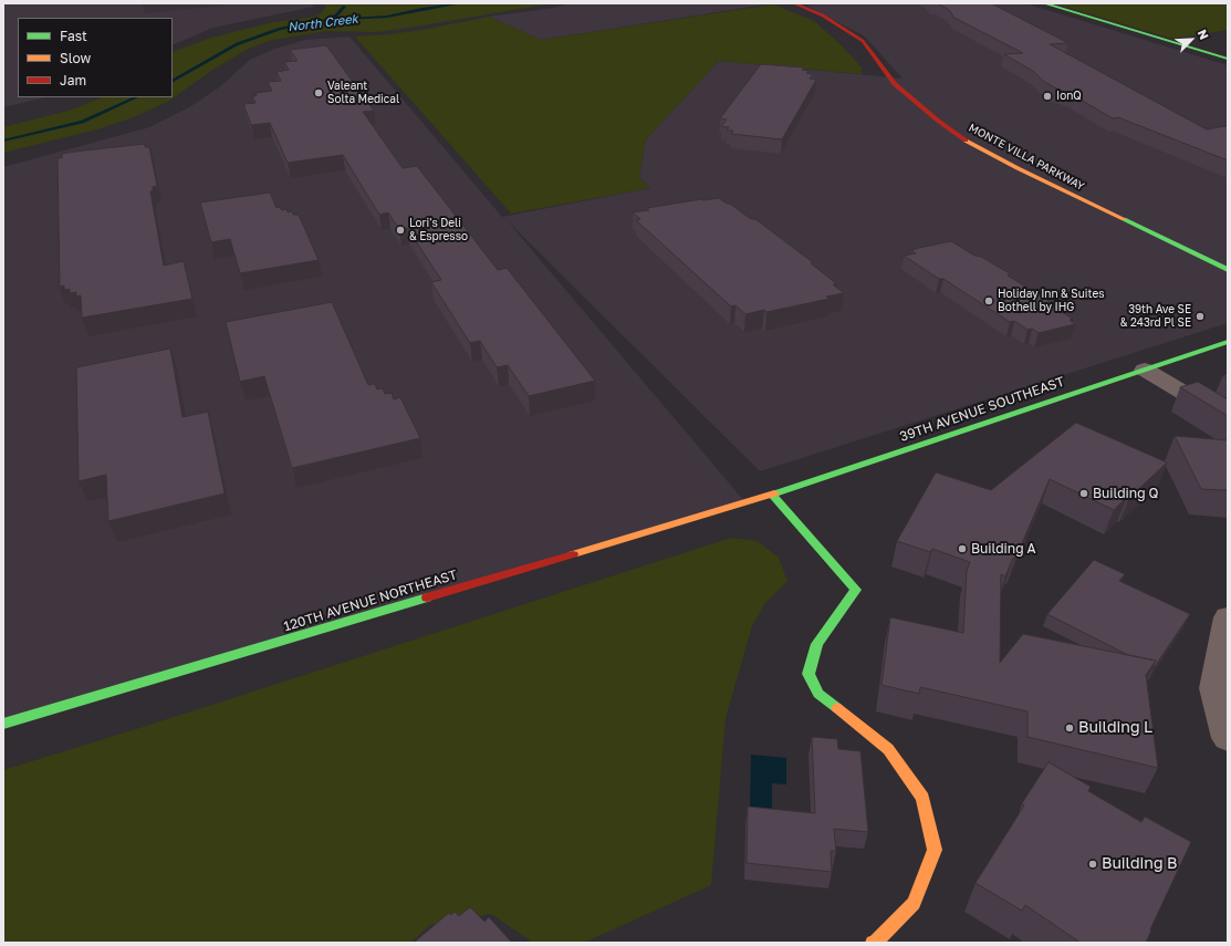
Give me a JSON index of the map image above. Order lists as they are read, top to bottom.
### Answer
{
  "streets": {
    "street": ["MONTE VILLA PARKWAY", "39TH AVENUE SOUTHEAST", "120TH AVENUE NORTHEAST"]
  },
  "crossings": [
    ["39TH AVENUE SOUTHEAST", "120TH AVENUE NORTHEAST"]
  ],
  "water": ["North Creek"],
  "places": [
    "Valeant Solta Medical",
    "IonQ",
    "Lori's Deli & Espresso",
    "Holiday Inn & Suites Bothell by IHG",
    "39th Ave SE & 243rd Pl SE",
    "Building Q",
    "Building A",
    "Building L",
    "Building B"
  ],
  "legend": ["Fast", "Slow", "Jam"],
  "north": "top right"
}
